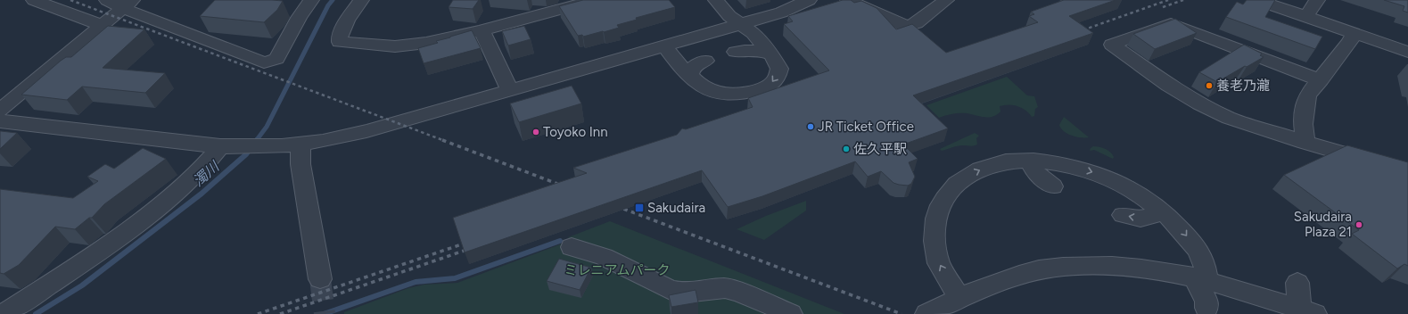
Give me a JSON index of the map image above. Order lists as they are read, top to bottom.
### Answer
{
  "water": ["濁川"],
  "parks": ["ミレニアムパーク"],
  "places": {
    "other": [
      "養老乃瀧",
      "JR Ticket Office",
      "Toyoko Inn",
      "佐久平駅",
      "Sakudaira Plaza 21"
    ],
    "transit": ["Sakudaira"]
  }
}
